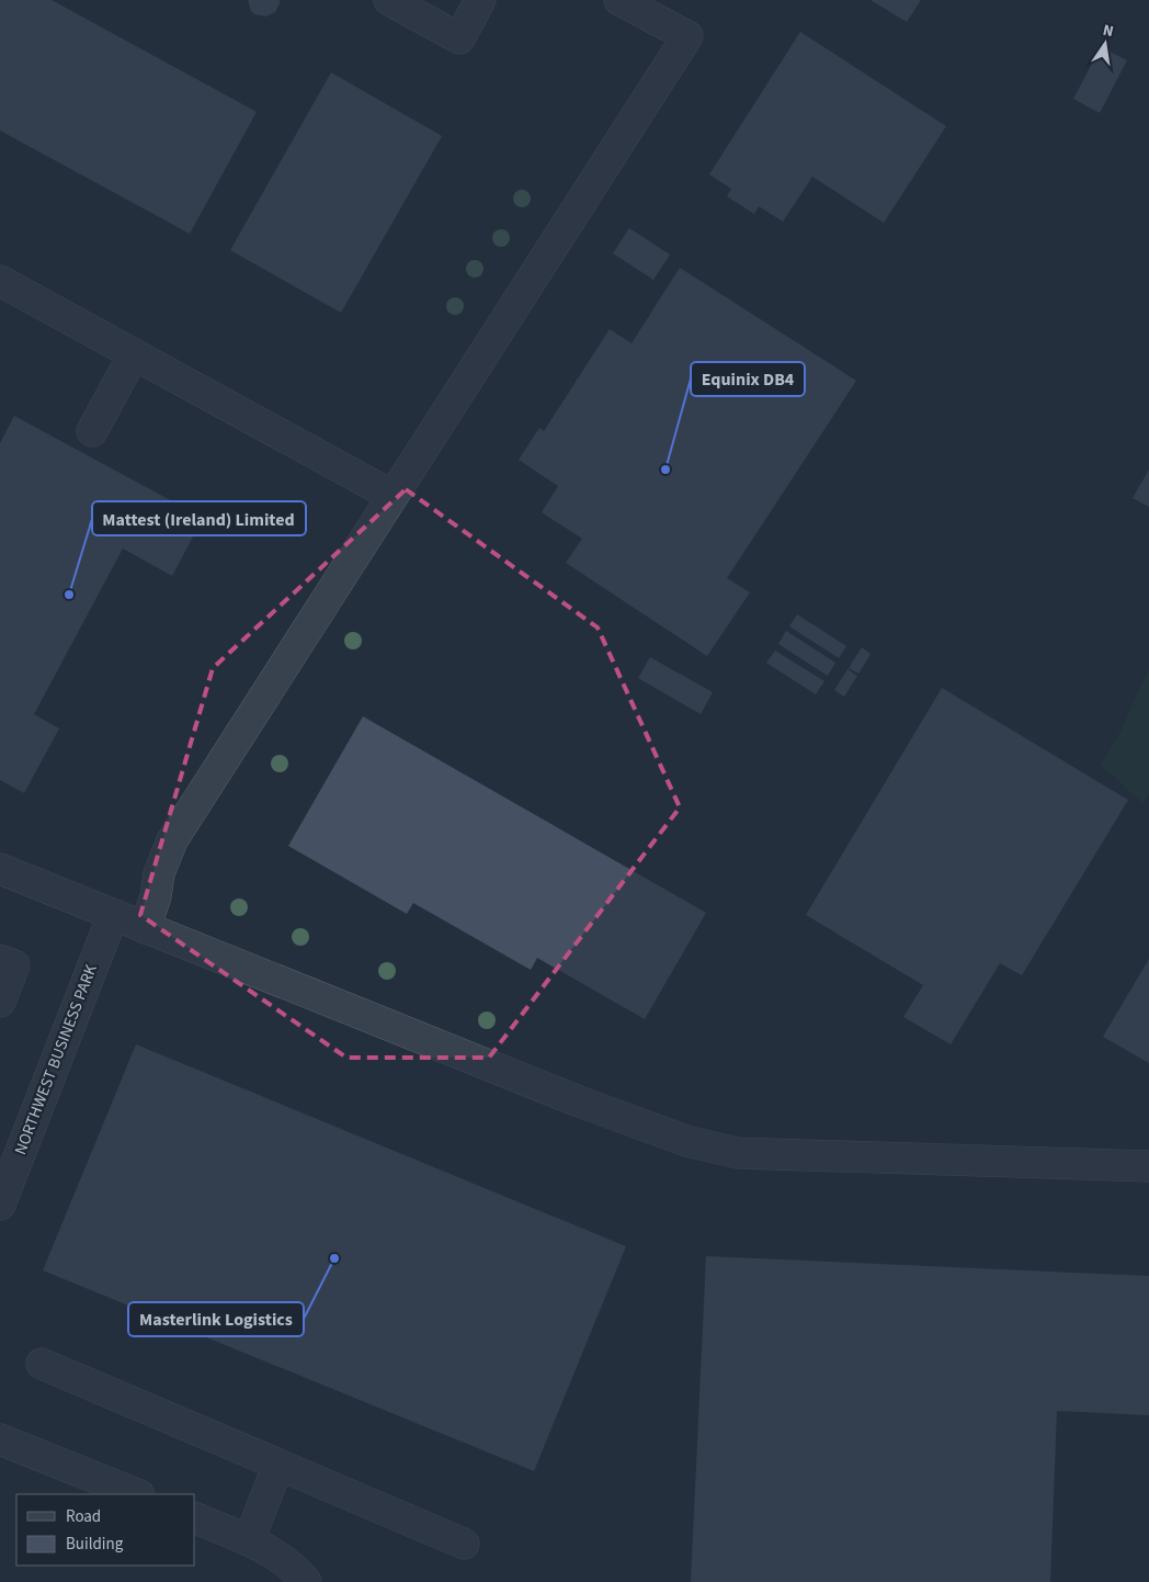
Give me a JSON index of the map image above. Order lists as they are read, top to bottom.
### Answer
{
  "streets": {
    "street": ["NORTHWEST BUSINESS PARK"]
  },
  "places": ["Equinix DB4", "Mattest (Ireland) Limited", "Masterlink Logistics"],
  "legend": ["Road", "Building"],
  "north": "top"
}
